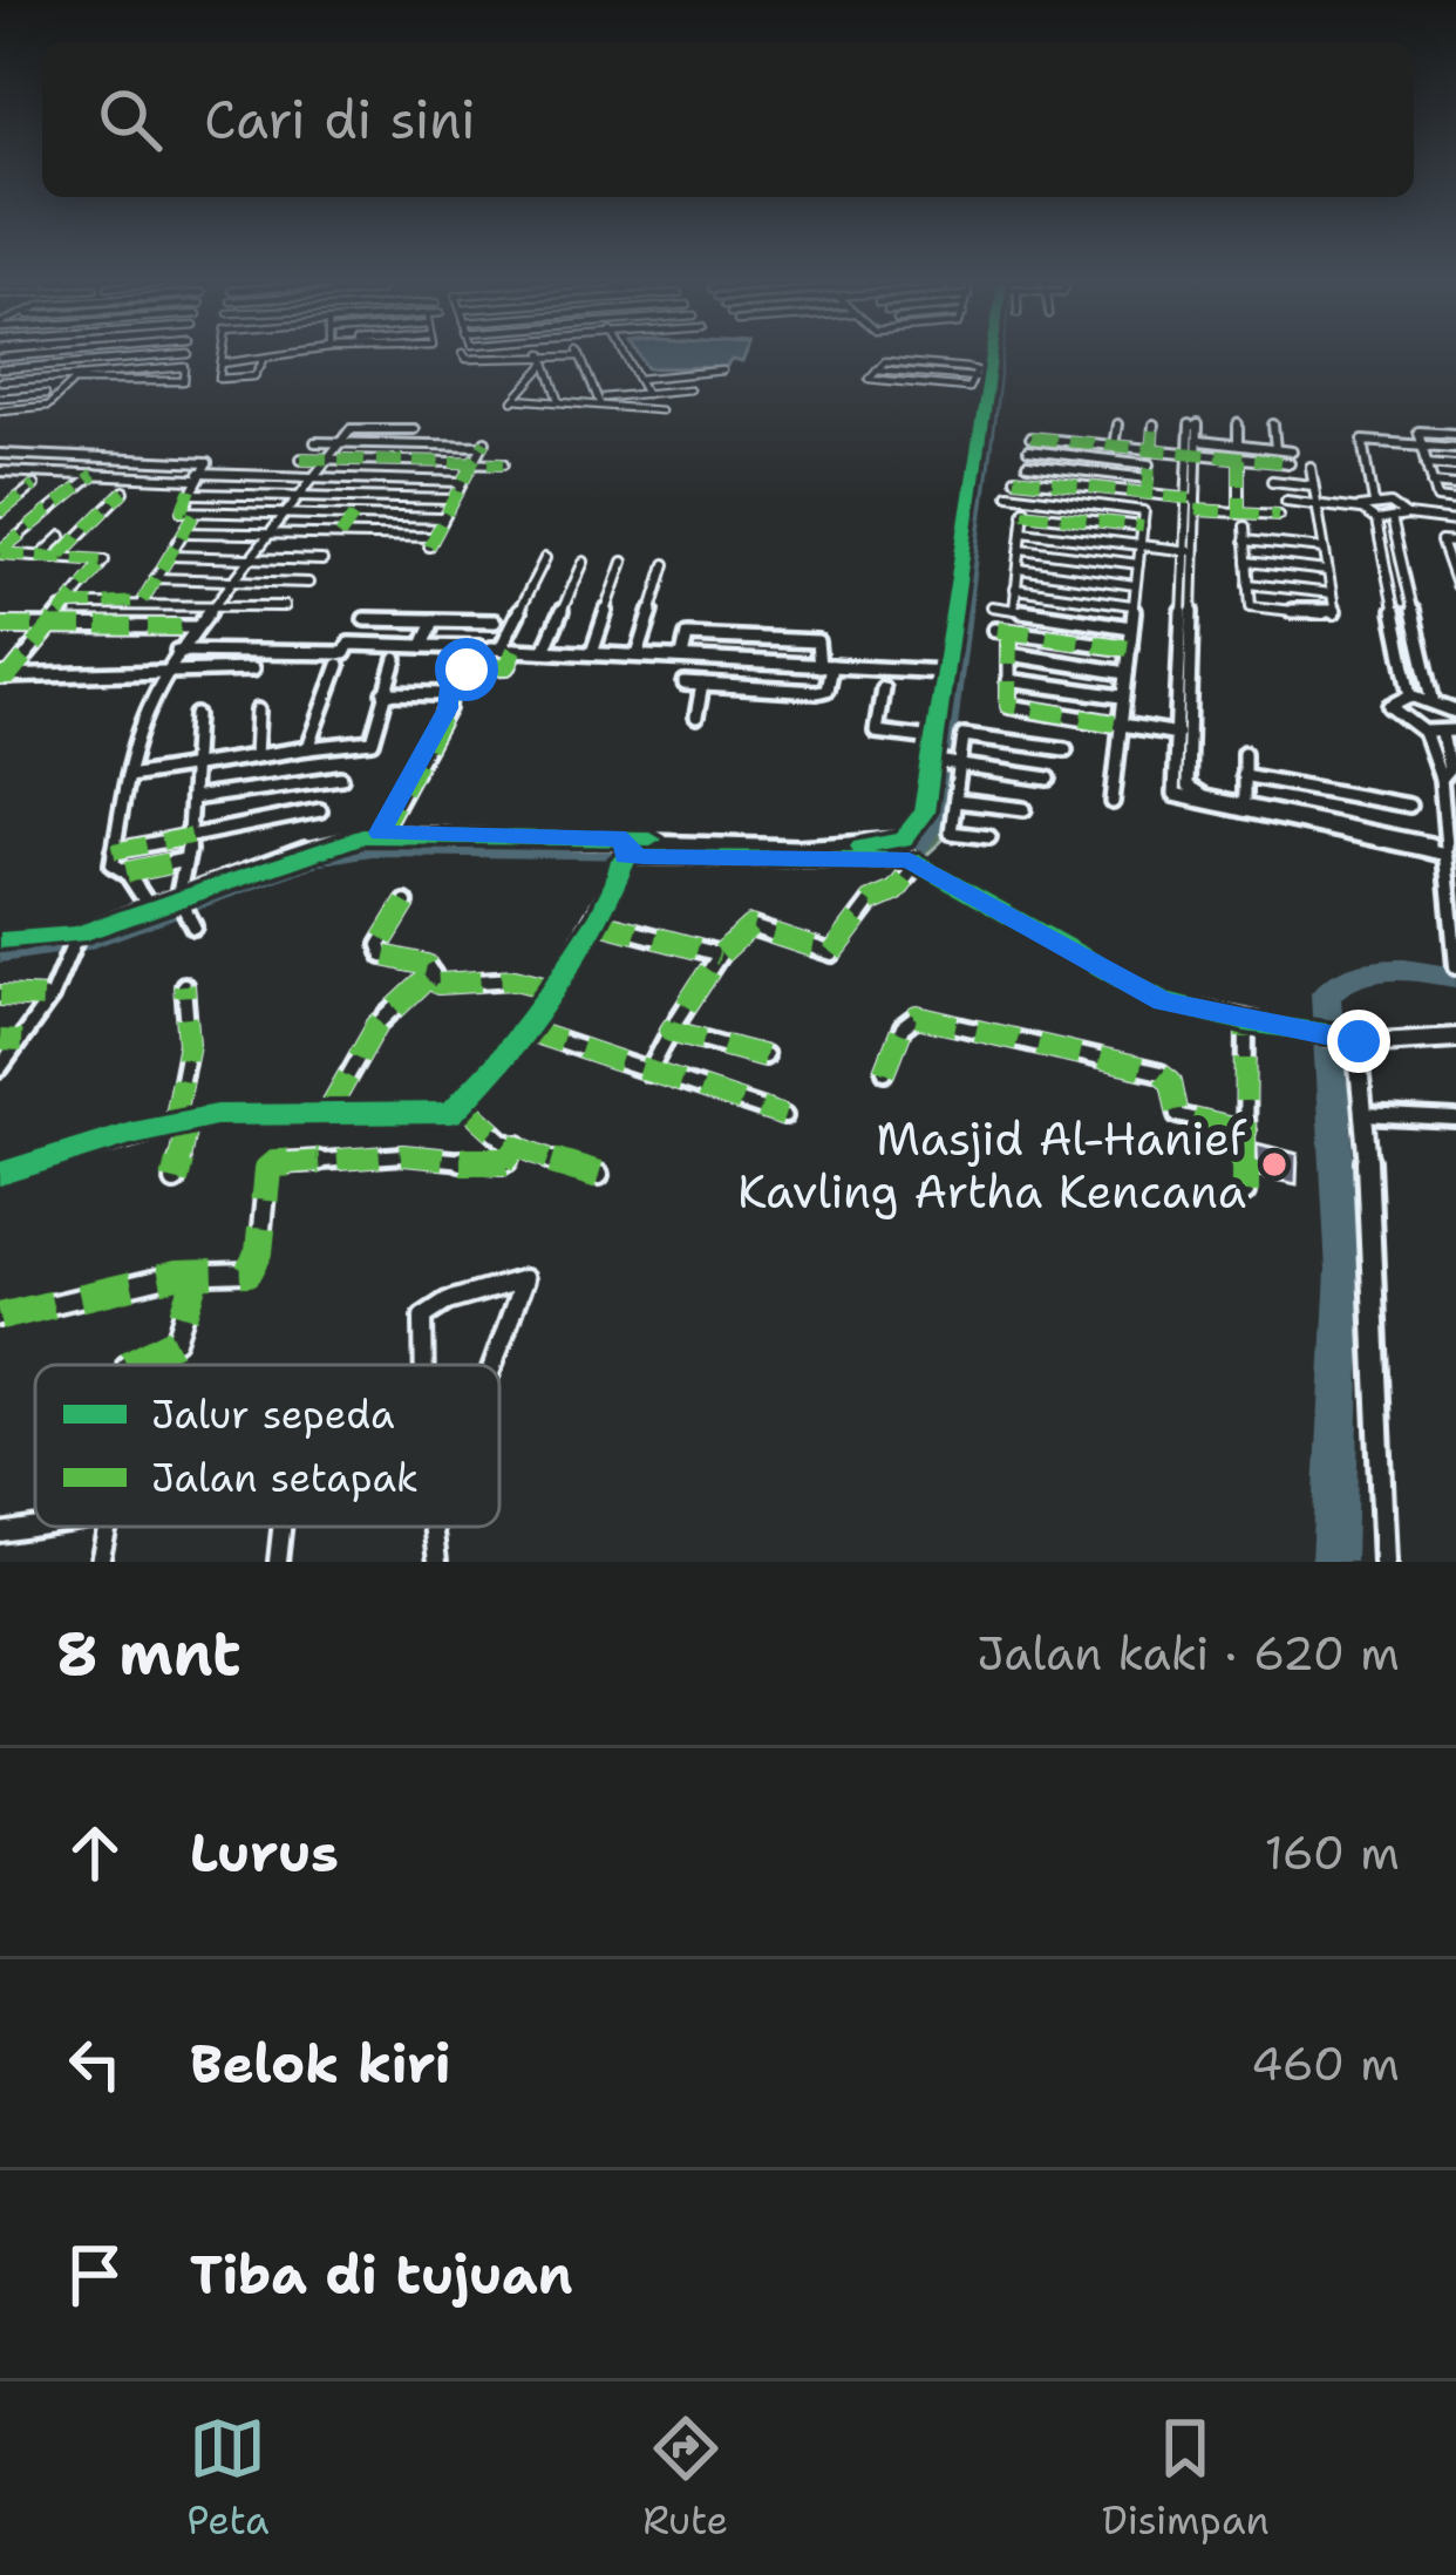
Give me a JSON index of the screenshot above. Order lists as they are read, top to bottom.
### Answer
{
  "places": ["Masjid Al-Hanief Kavling Artha Kencana"],
  "legend": ["Jalur sepeda", "Jalan setapak"],
  "page": {
    "search": "Cari di sini",
    "heading": ["8 mnt", "Jalan kaki · 620 m"],
    "list": [
      ["Lurus", "160 m"],
      ["Belok kiri", "460 m"],
      "Tiba di tujuan"
    ],
    "nav": ["Peta", "Rute", "Disimpan"]
  }
}
